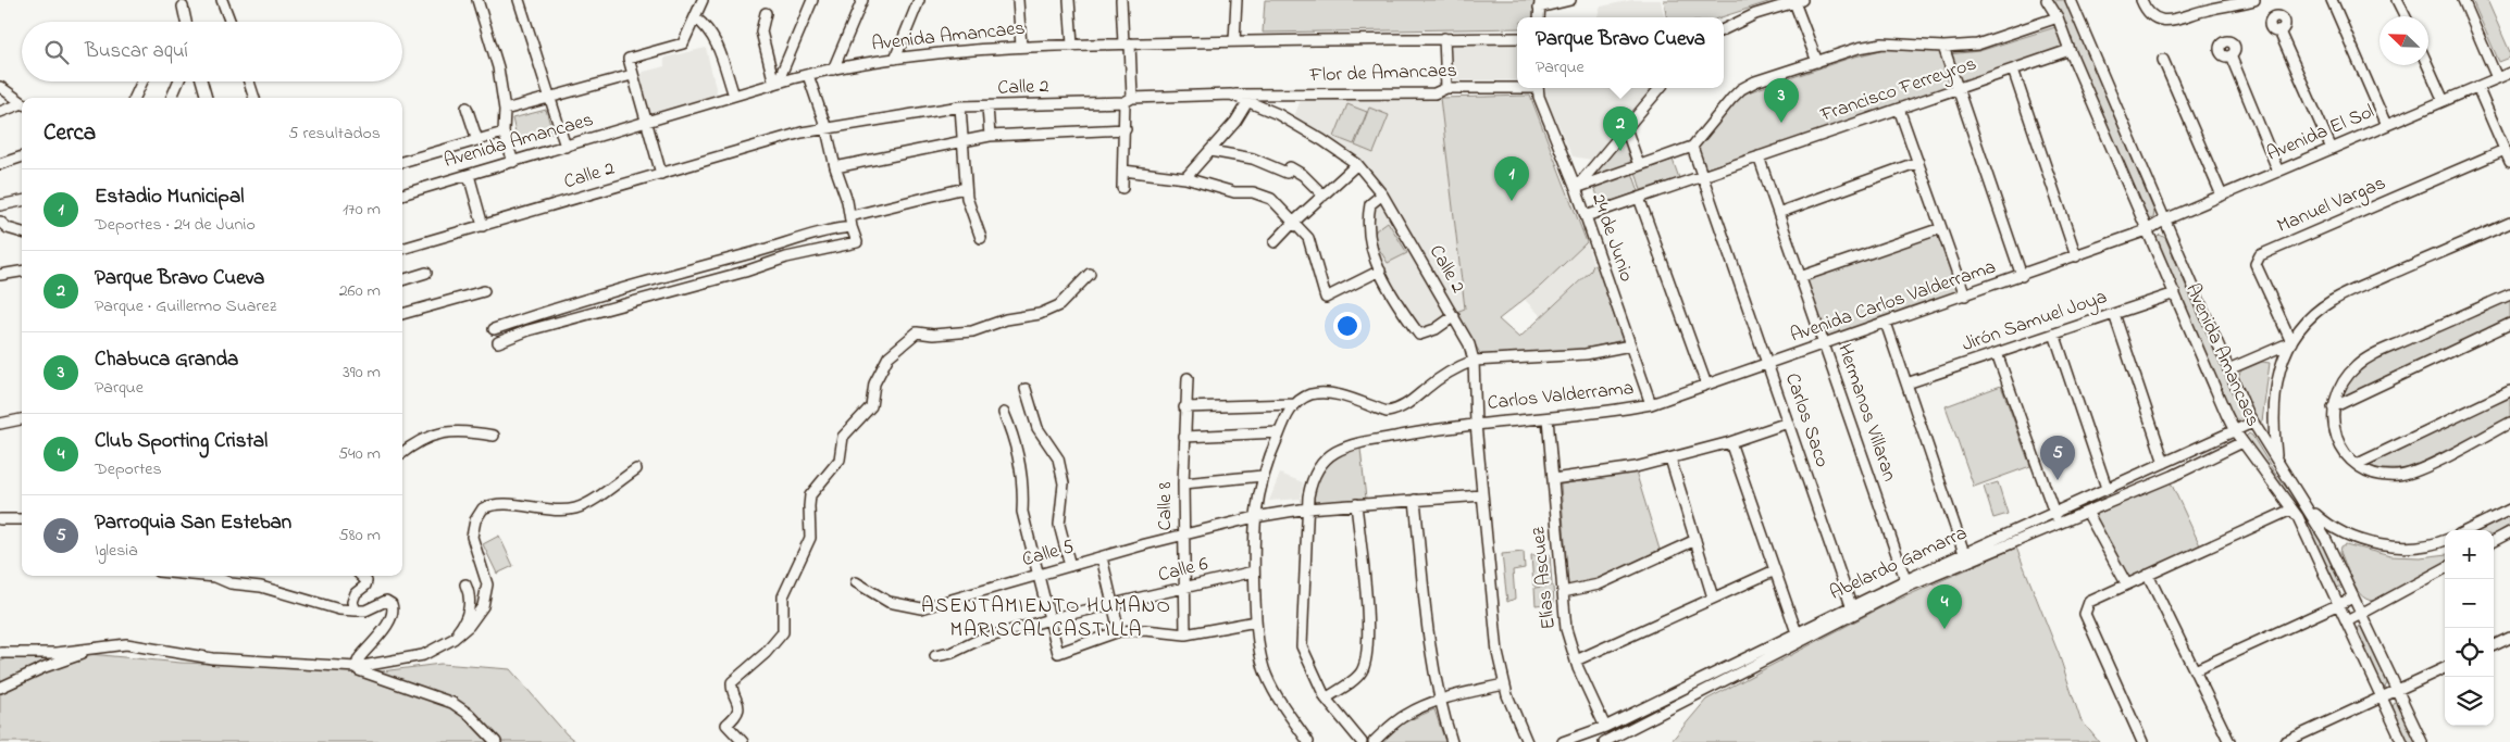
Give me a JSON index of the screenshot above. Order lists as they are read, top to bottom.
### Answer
{
  "streets": {
    "street": [
      "Avenida Amancaes",
      "Flor de Amancaes",
      "Calle 2",
      "Francisco Ferreyros",
      "Avenida El Sol",
      "Manuel Vargas",
      "24 de Junio",
      "Avenida Carlos Valderrama",
      "Jirón Samuel Joya",
      "Carlos Valderrama",
      "Hermanos Villaran",
      "Carlos Saco",
      "Calle 8",
      "Calle 5",
      "Abelardo Gamarra",
      "Calle 6",
      "Elías Ascuez"
    ]
  },
  "crossings": [
    ["Avenida Amancaes", "Francisco Ferreyros"],
    ["Avenida Amancaes", "Avenida El Sol"],
    ["Avenida Amancaes", "Avenida Carlos Valderrama"],
    ["Avenida Amancaes", "Jirón Samuel Joya"],
    ["Avenida Amancaes", "Abelardo Gamarra"],
    ["Flor de Amancaes", "Calle 2"],
    ["Calle 2", "Carlos Valderrama"],
    ["Calle 2", "Calle 5"],
    ["Francisco Ferreyros", "24 de Junio"],
    ["Francisco Ferreyros", "Hermanos Villaran"],
    ["Francisco Ferreyros", "Carlos Saco"],
    ["Avenida El Sol", "Avenida Carlos Valderrama"],
    ["24 de Junio", "Avenida Carlos Valderrama"],
    ["24 de Junio", "Carlos Valderrama"],
    ["Avenida Carlos Valderrama", "Carlos Valderrama"],
    ["Avenida Carlos Valderrama", "Hermanos Villaran"],
    ["Avenida Carlos Valderrama", "Carlos Saco"],
    ["Carlos Valderrama", "Calle 5"],
    ["Carlos Valderrama", "Elías Ascuez"],
    ["Hermanos Villaran", "Abelardo Gamarra"],
    ["Carlos Saco", "Abelardo Gamarra"],
    ["Calle 8", "Calle 5"],
    ["Calle 8", "Calle 6"],
    ["Abelardo Gamarra", "Elías Ascuez"]
  ],
  "districts": ["ASENTAMIENTO HUMANO MARISCAL CASTILLA"],
  "north": "top left",
  "page": {
    "popup": ["Parque Bravo Cueva", "Parque"],
    "search": "Buscar aquí",
    "pins": [
      "3",
      "2",
      "1",
      "5",
      "4"
    ],
    "heading": ["Cerca", "5 resultados"],
    "list": [
      {
        "mark": "1",
        "name": "Estadio Municipal",
        "note": "Deportes · 24 de Junio",
        "value": "170 m"
      },
      {
        "mark": "2",
        "name": "Parque Bravo Cueva",
        "note": "Parque · Guillermo Suarez",
        "value": "260 m"
      },
      {
        "mark": "3",
        "name": "Chabuca Granda",
        "note": "Parque",
        "value": "390 m"
      },
      {
        "mark": "4",
        "name": "Club Sporting Cristal",
        "note": "Deportes",
        "value": "540 m"
      },
      {
        "mark": "5",
        "name": "Parroquia San Esteban",
        "note": "Iglesia",
        "value": "580 m"
      }
    ],
    "map_buttons": ["+", "−"]
  }
}
